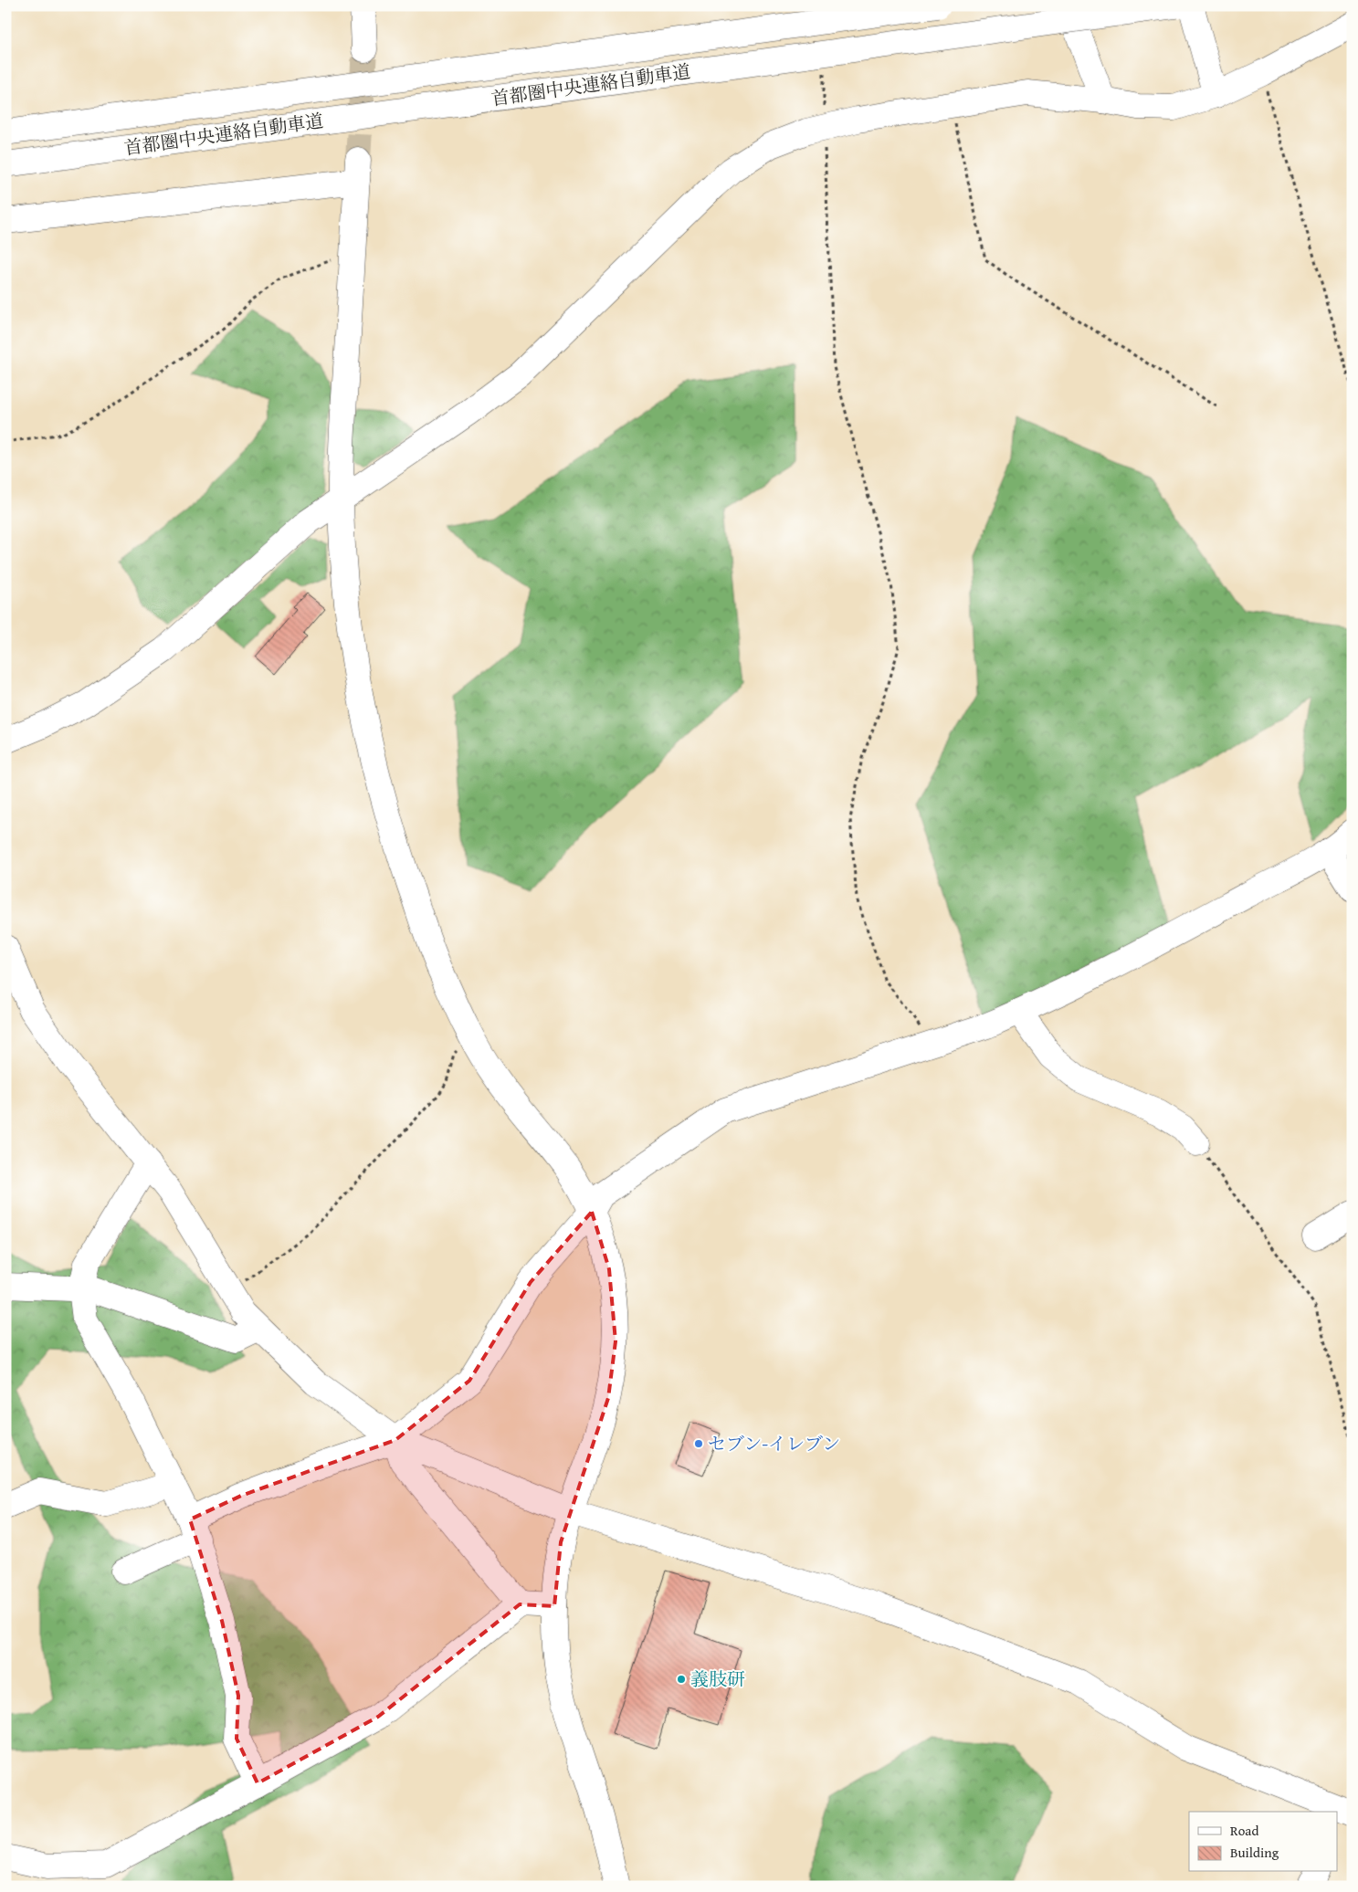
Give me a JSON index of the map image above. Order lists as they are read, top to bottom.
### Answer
{
  "streets": {
    "main road": ["首都圏中央連絡自動車道"]
  },
  "places": ["セブン-イレブン", "義肢研"],
  "legend": ["Road", "Building"]
}
